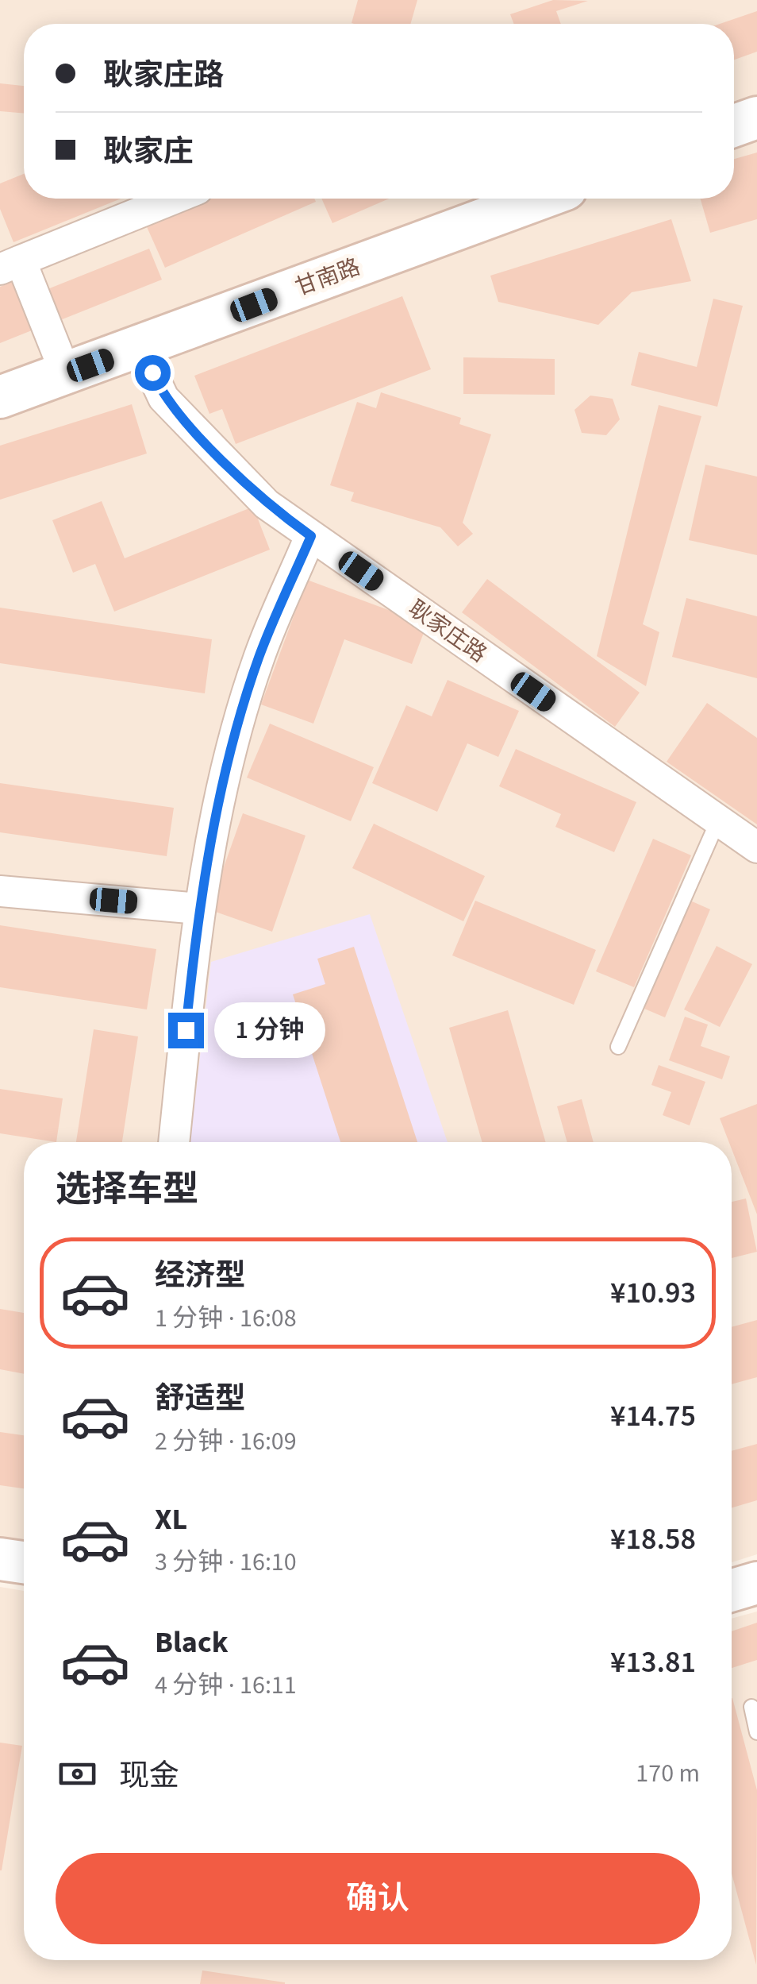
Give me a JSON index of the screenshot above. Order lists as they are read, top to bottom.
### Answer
{
  "streets": {
    "street": ["甘南路", "耿家庄路"]
  },
  "crossings": [
    ["甘南路", "耿家庄路"]
  ],
  "page": {
    "banner": ["耿家庄路", "耿家庄"],
    "bubble": "1 分钟",
    "heading": "选择车型",
    "list": [
      {
        "name": "经济型",
        "note": "1 分钟 · 16:08",
        "value": "¥10.93"
      },
      {
        "name": "舒适型",
        "note": "2 分钟 · 16:09",
        "value": "¥14.75"
      },
      {
        "name": "XL",
        "note": "3 分钟 · 16:10",
        "value": "¥18.58"
      },
      {
        "name": "Black",
        "note": "4 分钟 · 16:11",
        "value": "¥13.81"
      }
    ],
    "pay": ["现金", "170 m"],
    "buttons": "确认"
  }
}
